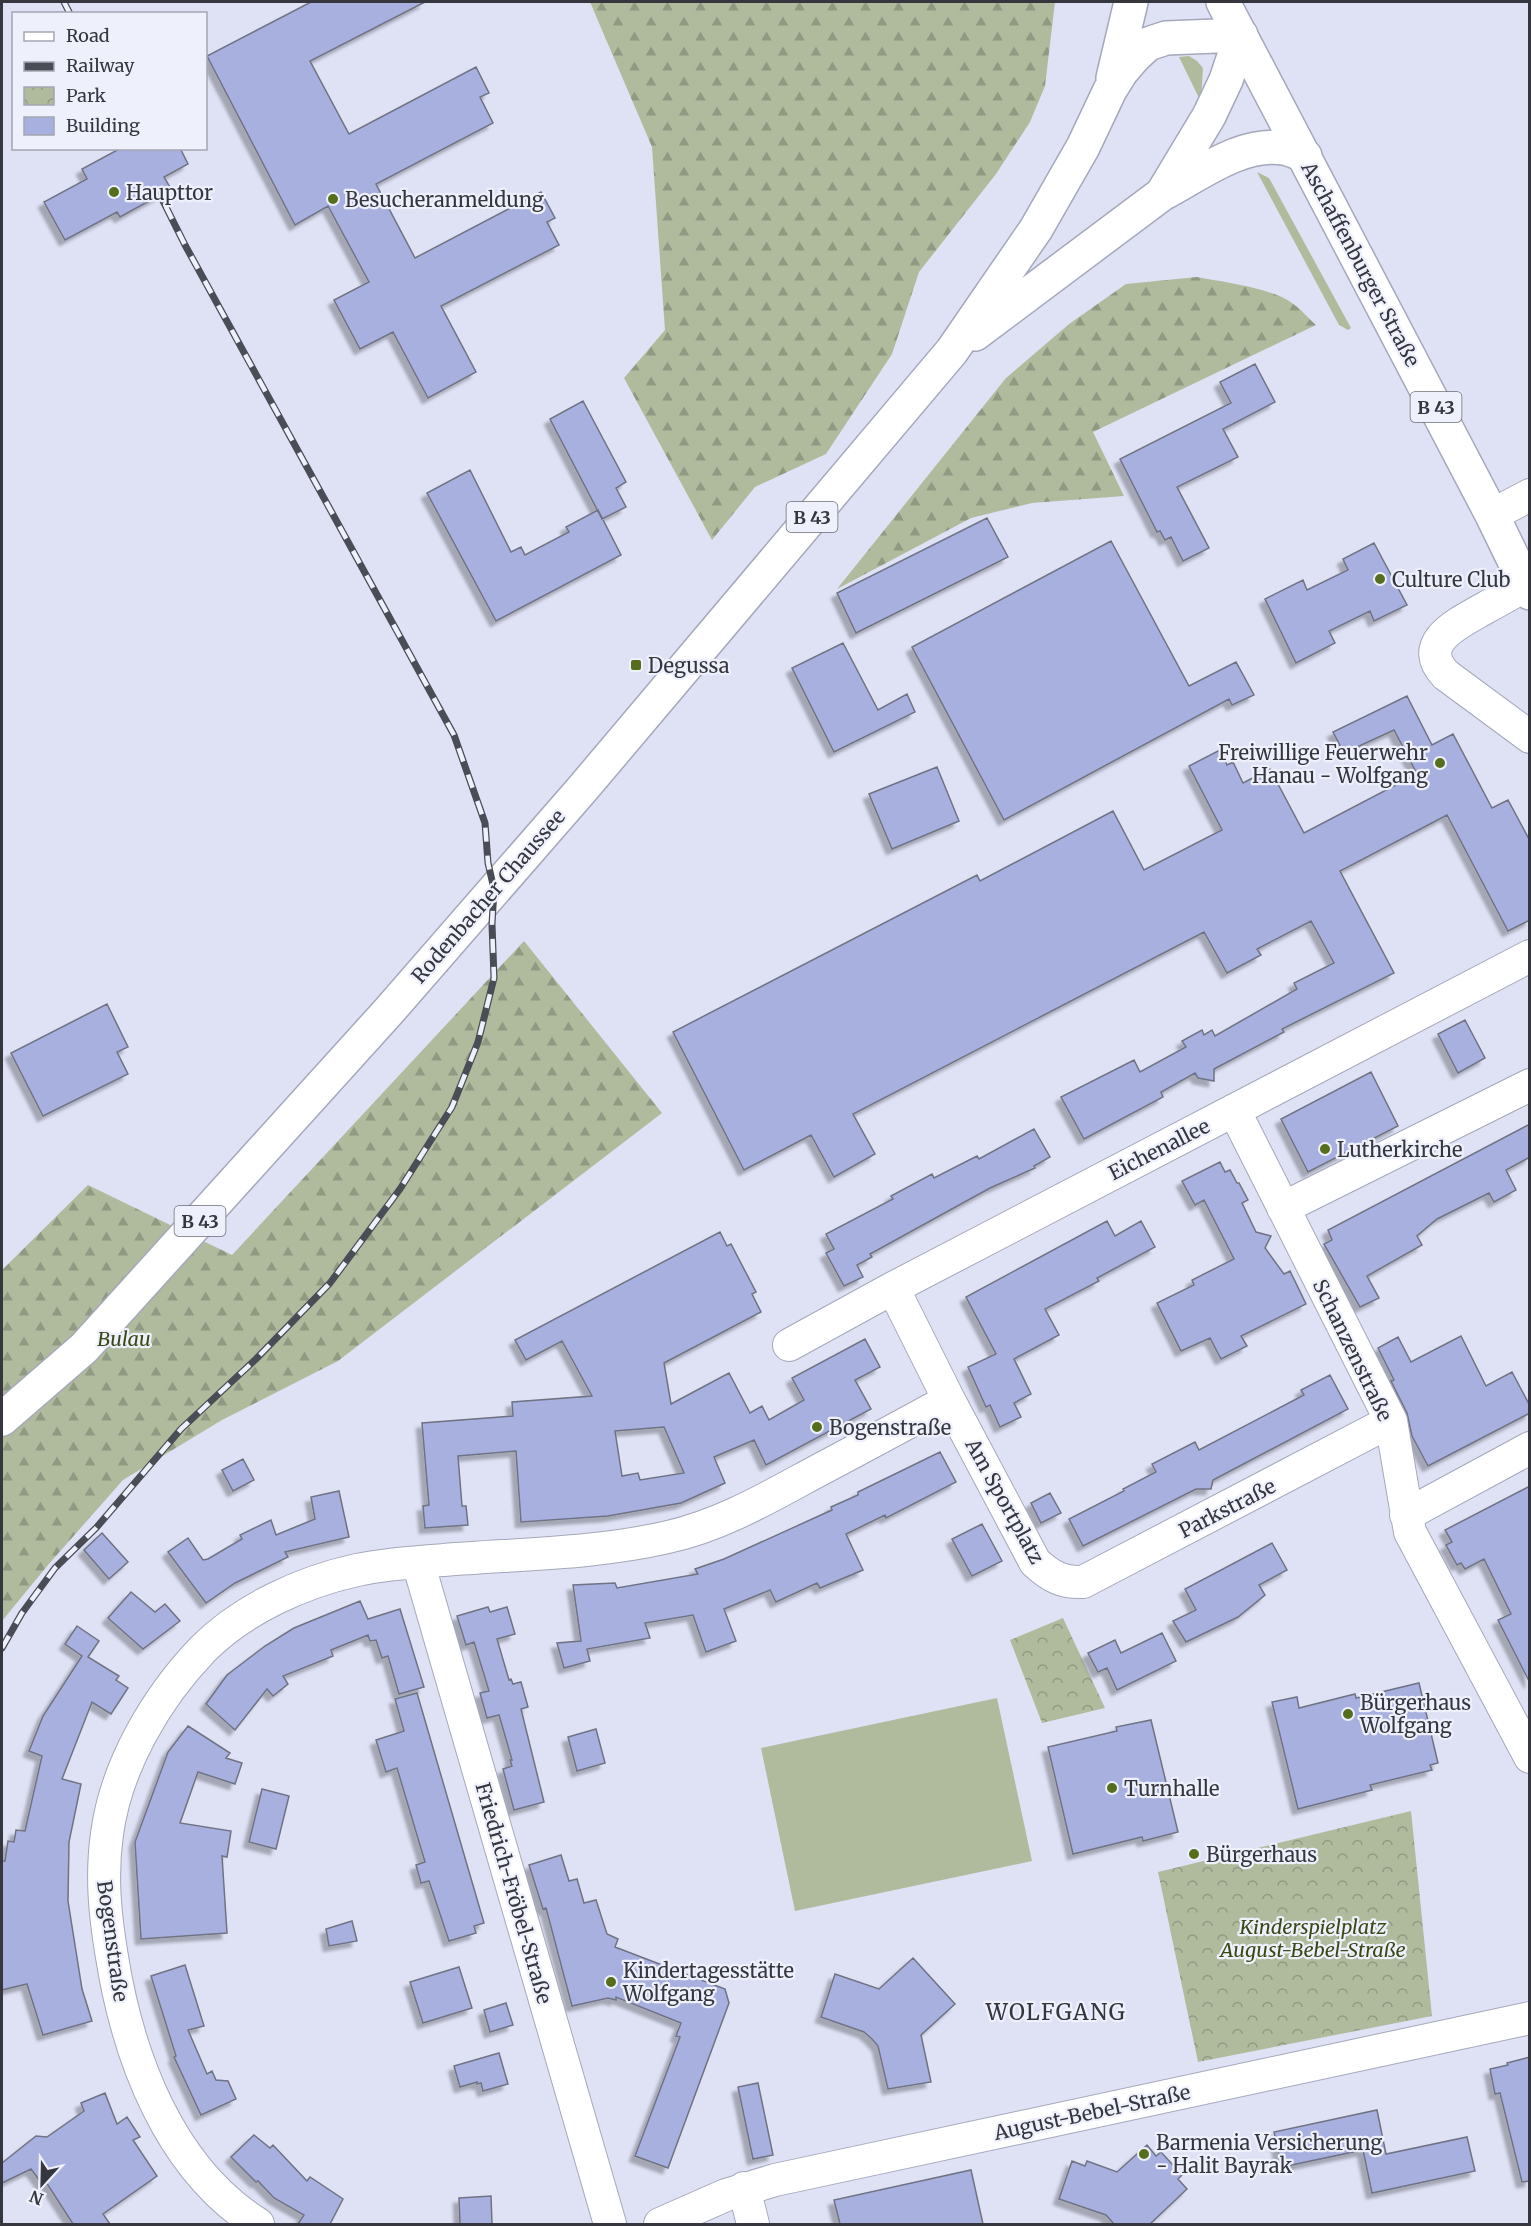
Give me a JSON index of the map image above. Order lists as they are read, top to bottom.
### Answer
{
  "streets": {
    "main road": ["Aschaffenburger Straße", "B 43", "Rodenbacher Chaussee"],
    "street": [
      "Eichenallee",
      "Schanzenstraße",
      "Am Sportplatz",
      "Parkstraße",
      "Friedrich-Fröbel-Straße",
      "Bogenstraße",
      "August-Bebel-Straße"
    ]
  },
  "crossings": [
    ["Aschaffenburger Straße", "B 43"],
    ["B 43", "Rodenbacher Chaussee"],
    ["Eichenallee", "Schanzenstraße"],
    ["Eichenallee", "Am Sportplatz"],
    ["Schanzenstraße", "Parkstraße"],
    ["Am Sportplatz", "Parkstraße"],
    ["Am Sportplatz", "Bogenstraße"],
    ["Friedrich-Fröbel-Straße", "Bogenstraße"]
  ],
  "districts": ["WOLFGANG"],
  "parks": ["Bulau", "Kinderspielplatz August-Bebel-Straße"],
  "places": {
    "other": [
      "Haupttor",
      "Besucheranmeldung",
      "Culture Club",
      "Freiwillige Feuerwehr Hanau - Wolfgang",
      "Lutherkirche",
      "Bogenstraße",
      "Bürgerhaus Wolfgang",
      "Turnhalle",
      "Bürgerhaus",
      "Kindertagesstätte Wolfgang",
      "Barmenia Versicherung - Halit Bayrak"
    ],
    "transit": ["Degussa"]
  },
  "legend": [
    "Road",
    "Railway",
    "Park",
    "Building"
  ],
  "north": "bottom"
}
